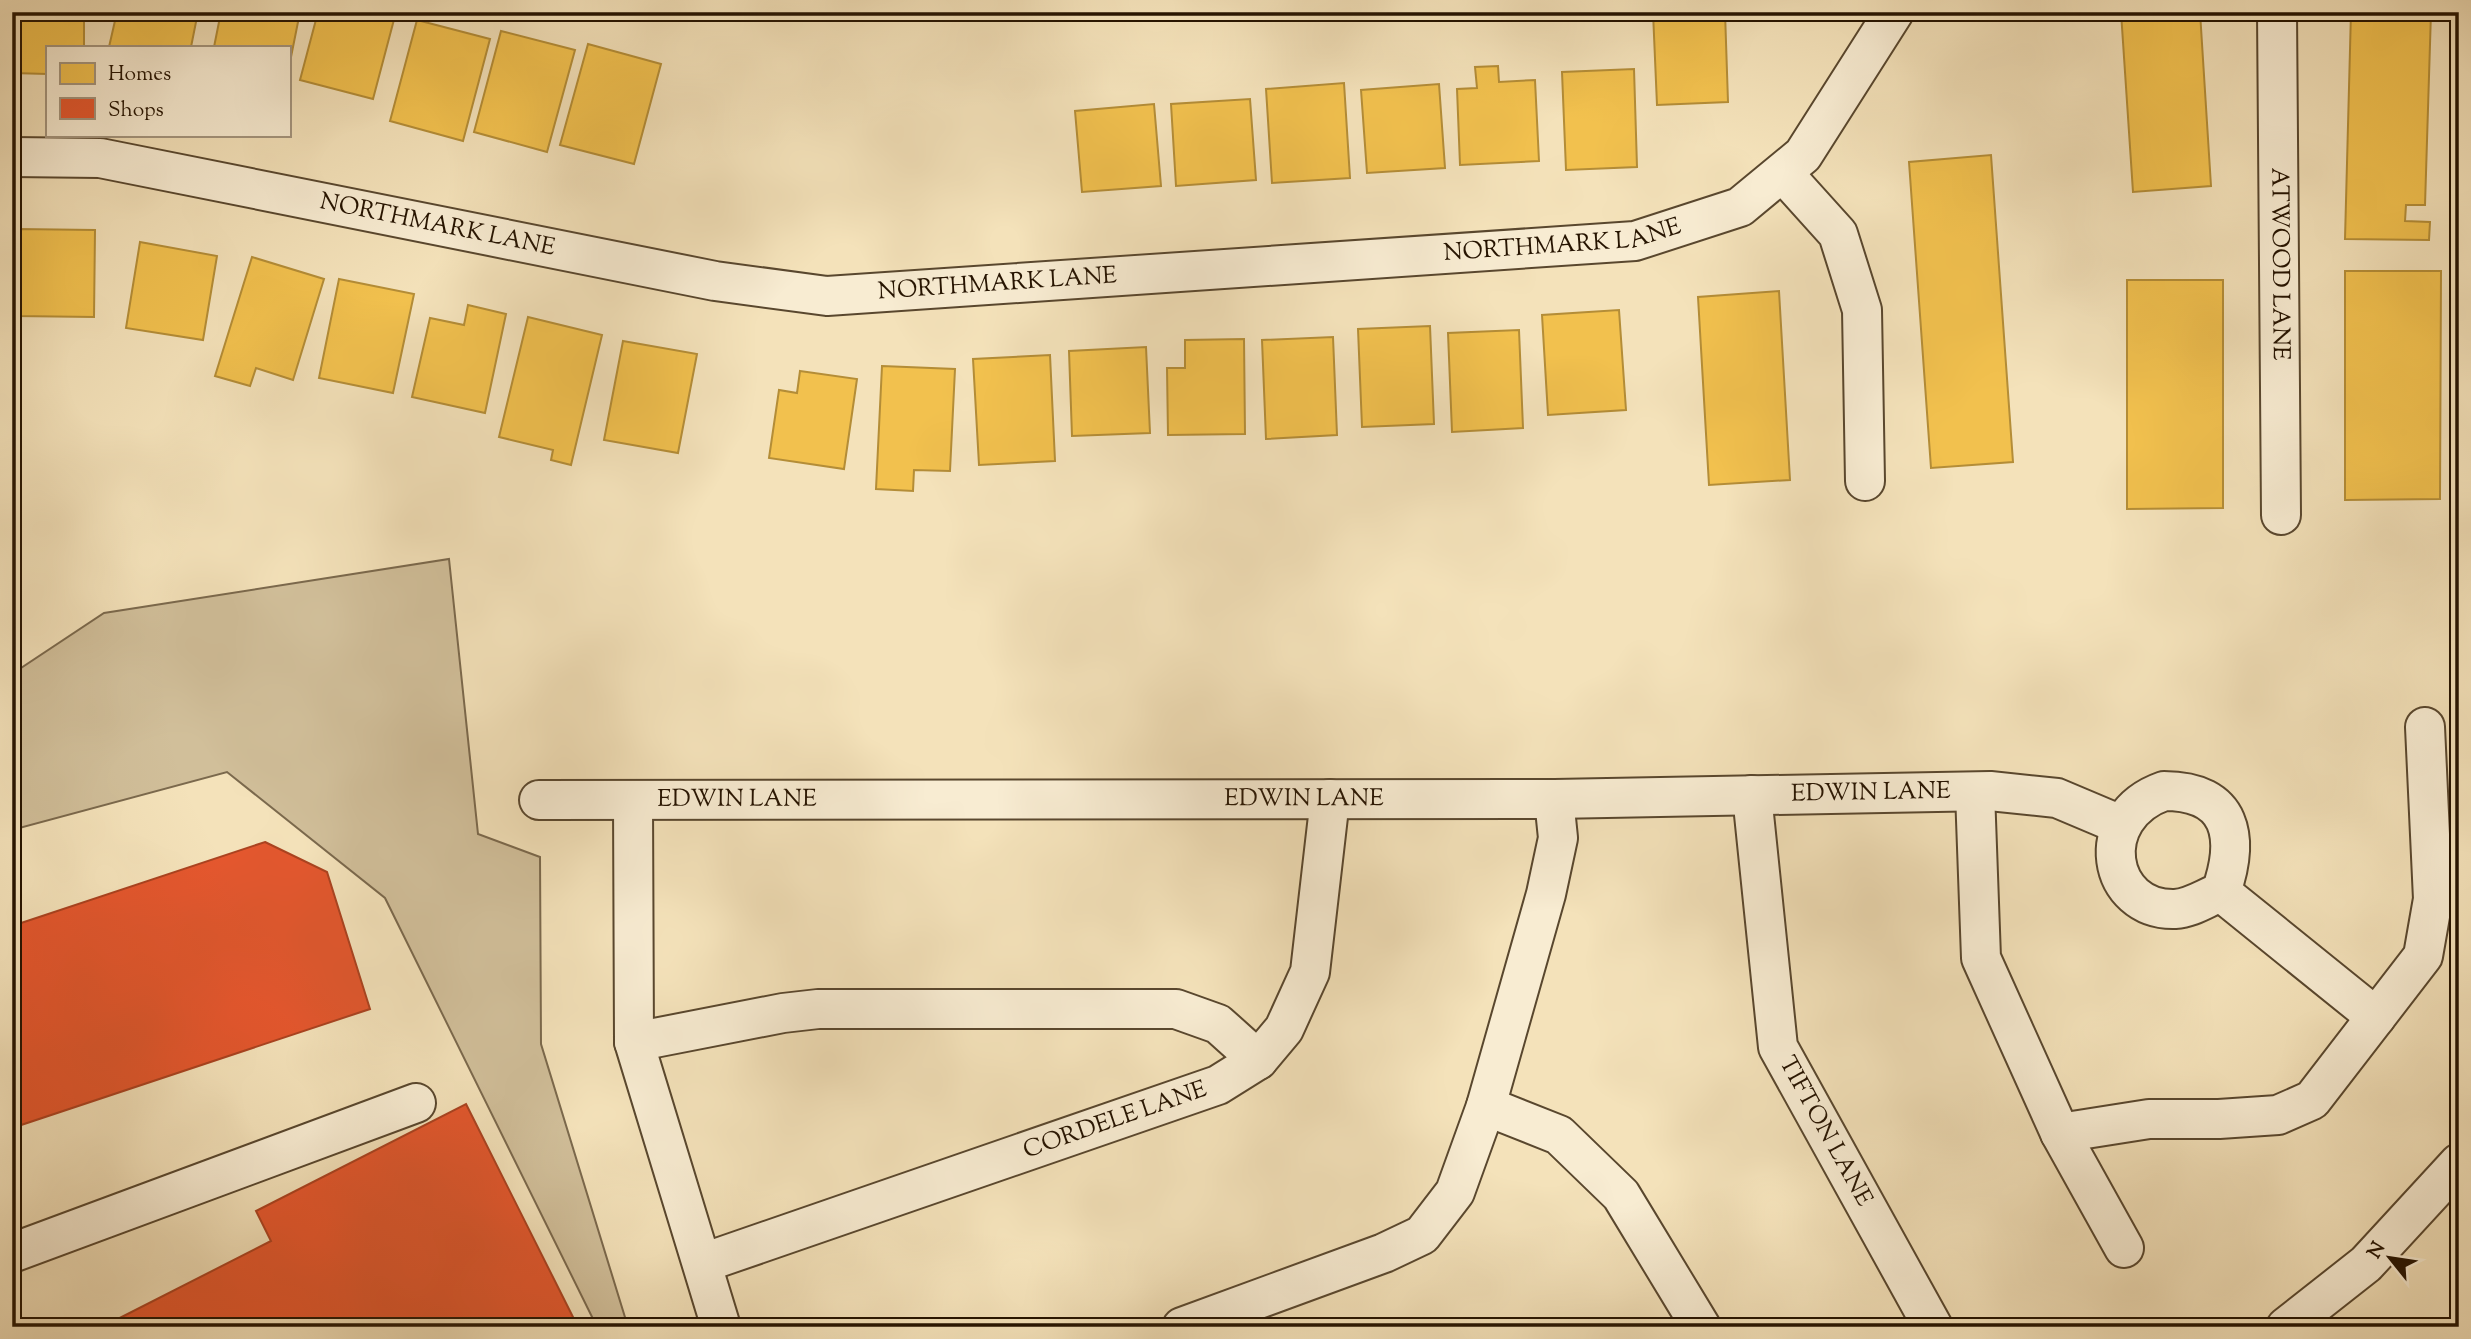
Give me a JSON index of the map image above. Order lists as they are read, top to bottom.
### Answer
{
  "streets": {
    "street": [
      "NORTHMARK LANE",
      "ATWOOD LANE",
      "EDWIN LANE",
      "CORDELE LANE",
      "TIFTON LANE"
    ]
  },
  "crossings": [
    ["EDWIN LANE", "CORDELE LANE"],
    ["EDWIN LANE", "TIFTON LANE"]
  ],
  "legend": ["Homes", "Shops"],
  "north": "top left"
}
